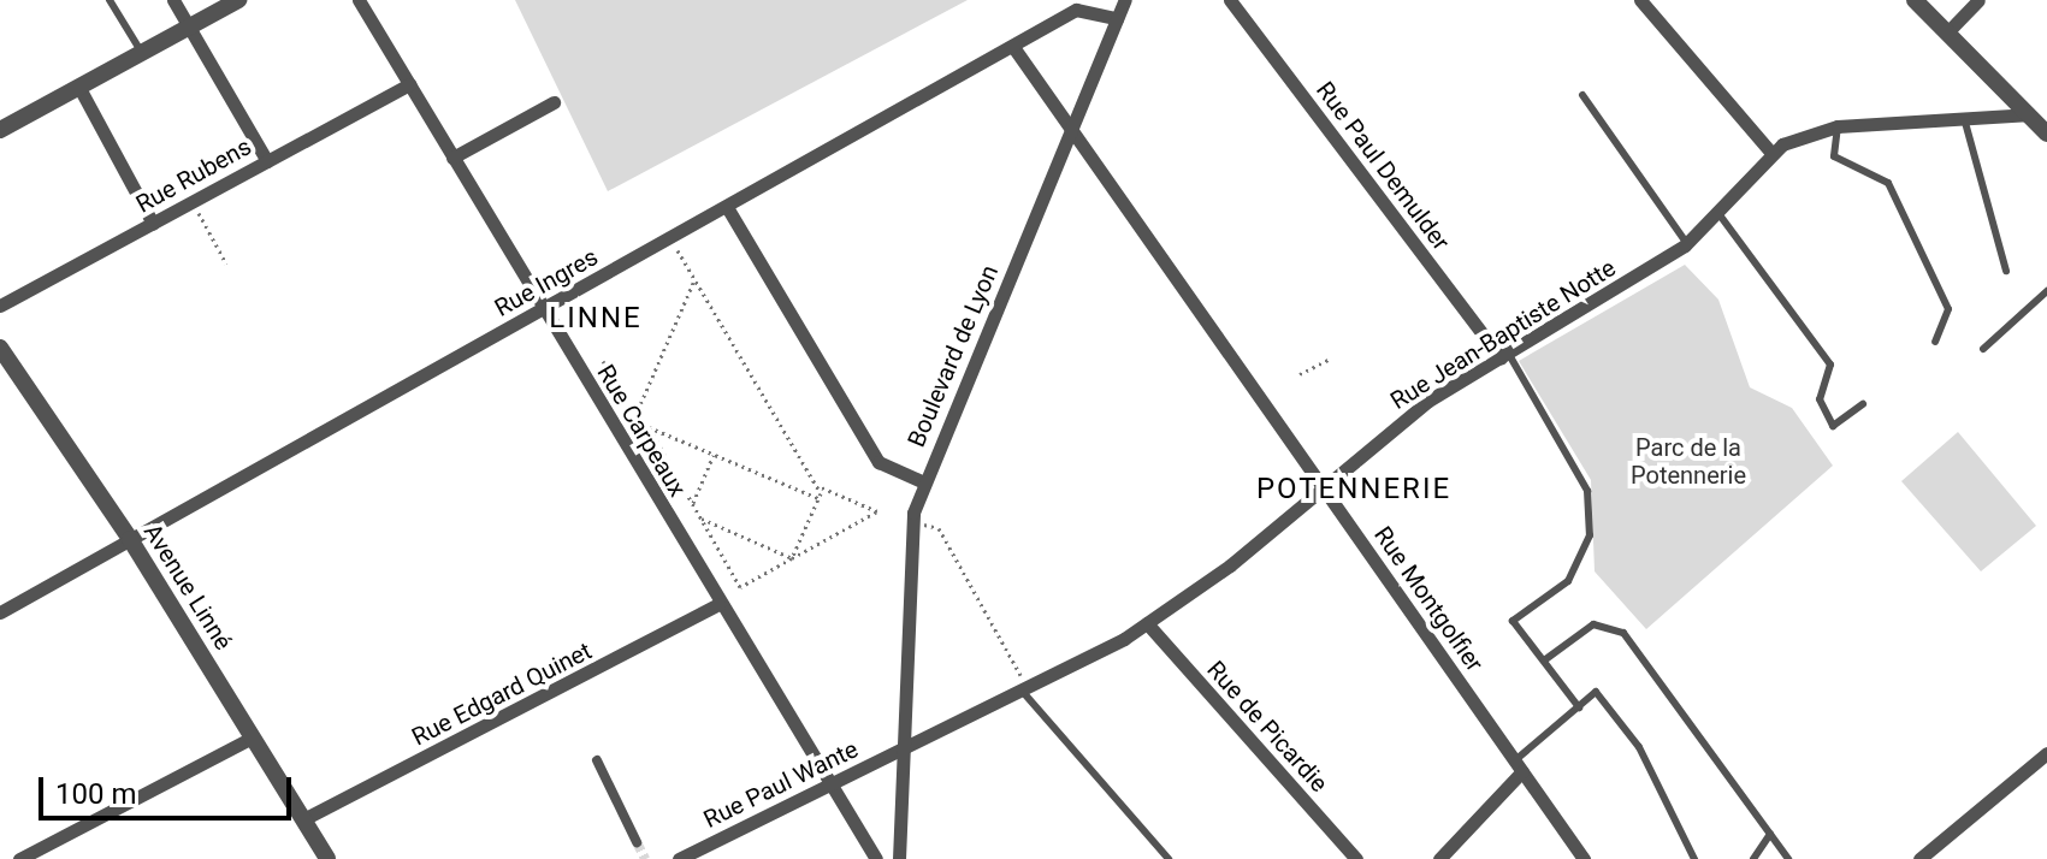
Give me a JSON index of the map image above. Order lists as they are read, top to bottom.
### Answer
{
  "streets": {
    "street": [
      "Rue Paul Demulder",
      "Rue Rubens",
      "Rue Ingres",
      "Rue Jean-Baptiste Notte",
      "Boulevard de Lyon",
      "Rue Carpeaux",
      "Avenue Linné",
      "Rue Montgolfier",
      "Rue Edgard Quinet",
      "Rue de Picardie",
      "Rue Paul Wante"
    ]
  },
  "crossings": [
    ["Rue Paul Demulder", "Rue Jean-Baptiste Notte"],
    ["Rue Rubens", "Rue Carpeaux"],
    ["Rue Ingres", "Boulevard de Lyon"],
    ["Rue Ingres", "Rue Carpeaux"],
    ["Rue Ingres", "Avenue Linné"],
    ["Rue Ingres", "Rue Montgolfier"],
    ["Rue Jean-Baptiste Notte", "Boulevard de Lyon"],
    ["Rue Jean-Baptiste Notte", "Rue Montgolfier"],
    ["Rue Jean-Baptiste Notte", "Rue de Picardie"],
    ["Rue Jean-Baptiste Notte", "Rue Paul Wante"],
    ["Boulevard de Lyon", "Rue Montgolfier"],
    ["Boulevard de Lyon", "Rue Paul Wante"],
    ["Rue Carpeaux", "Rue Edgard Quinet"],
    ["Rue Carpeaux", "Rue Paul Wante"],
    ["Avenue Linné", "Rue Edgard Quinet"]
  ],
  "districts": ["LINNE", "POTENNERIE"],
  "parks": ["Parc de la Potennerie"],
  "scale_bar": "100 m"
}
